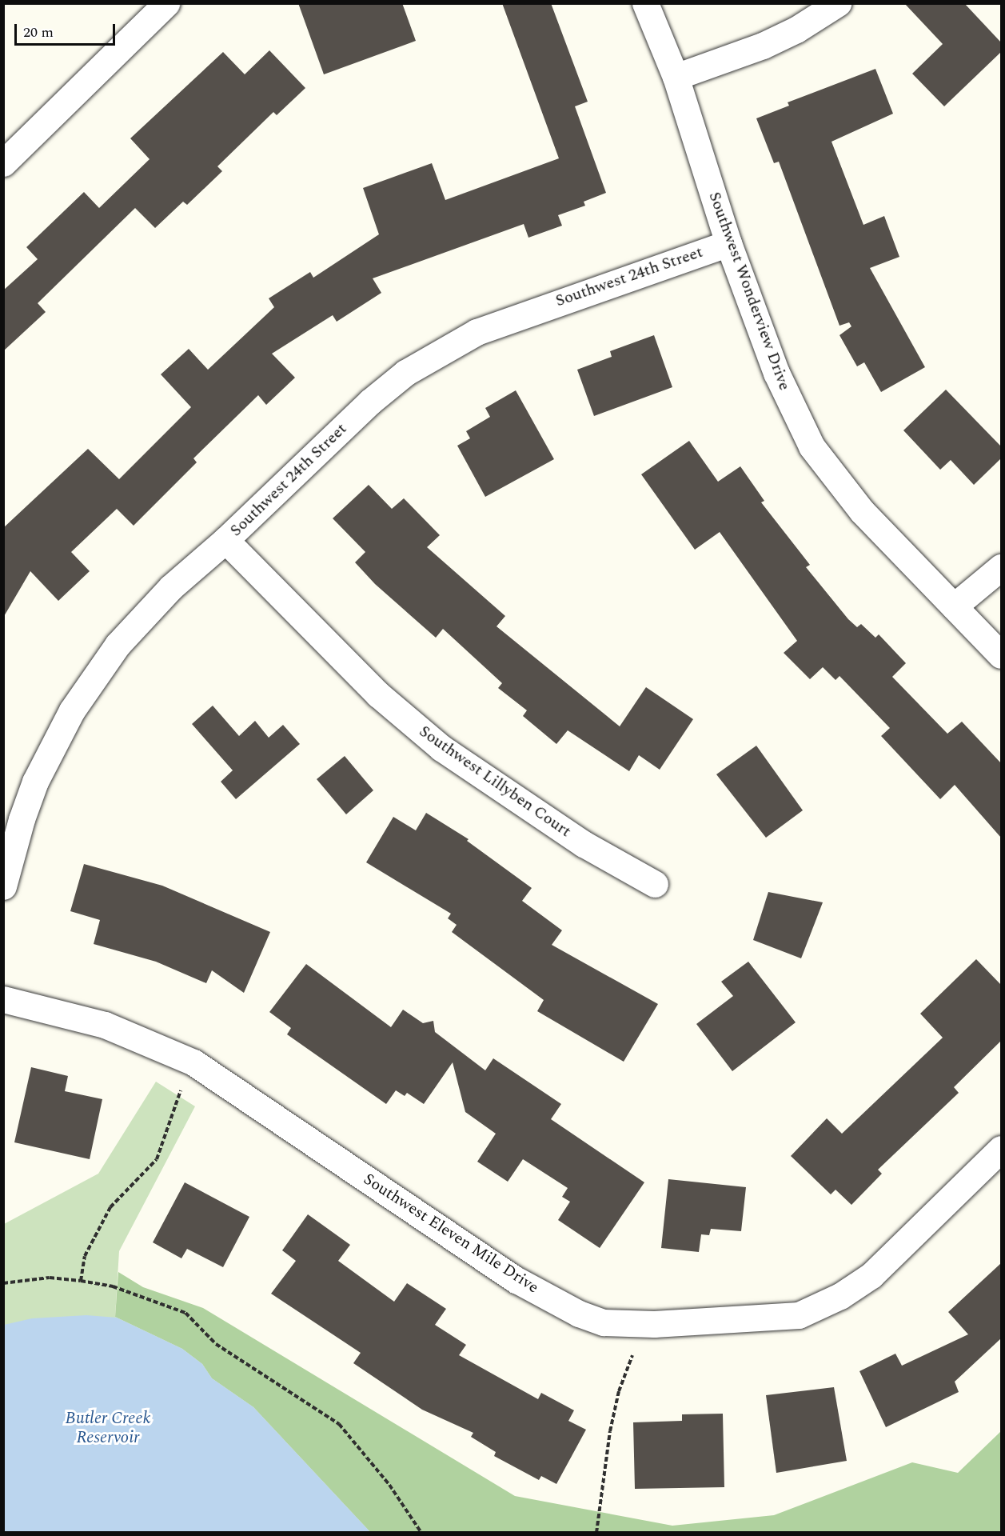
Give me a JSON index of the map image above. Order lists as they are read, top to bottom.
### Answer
{
  "streets": {
    "street": [
      "Southwest 24th Street",
      "Southwest Wonderview Drive",
      "Southwest Lillyben Court",
      "Southwest Eleven Mile Drive"
    ]
  },
  "crossings": [
    ["Southwest 24th Street", "Southwest Wonderview Drive"],
    ["Southwest 24th Street", "Southwest Lillyben Court"]
  ],
  "water": ["Butler Creek Reservoir"],
  "scale_bar": "20 m"
}
